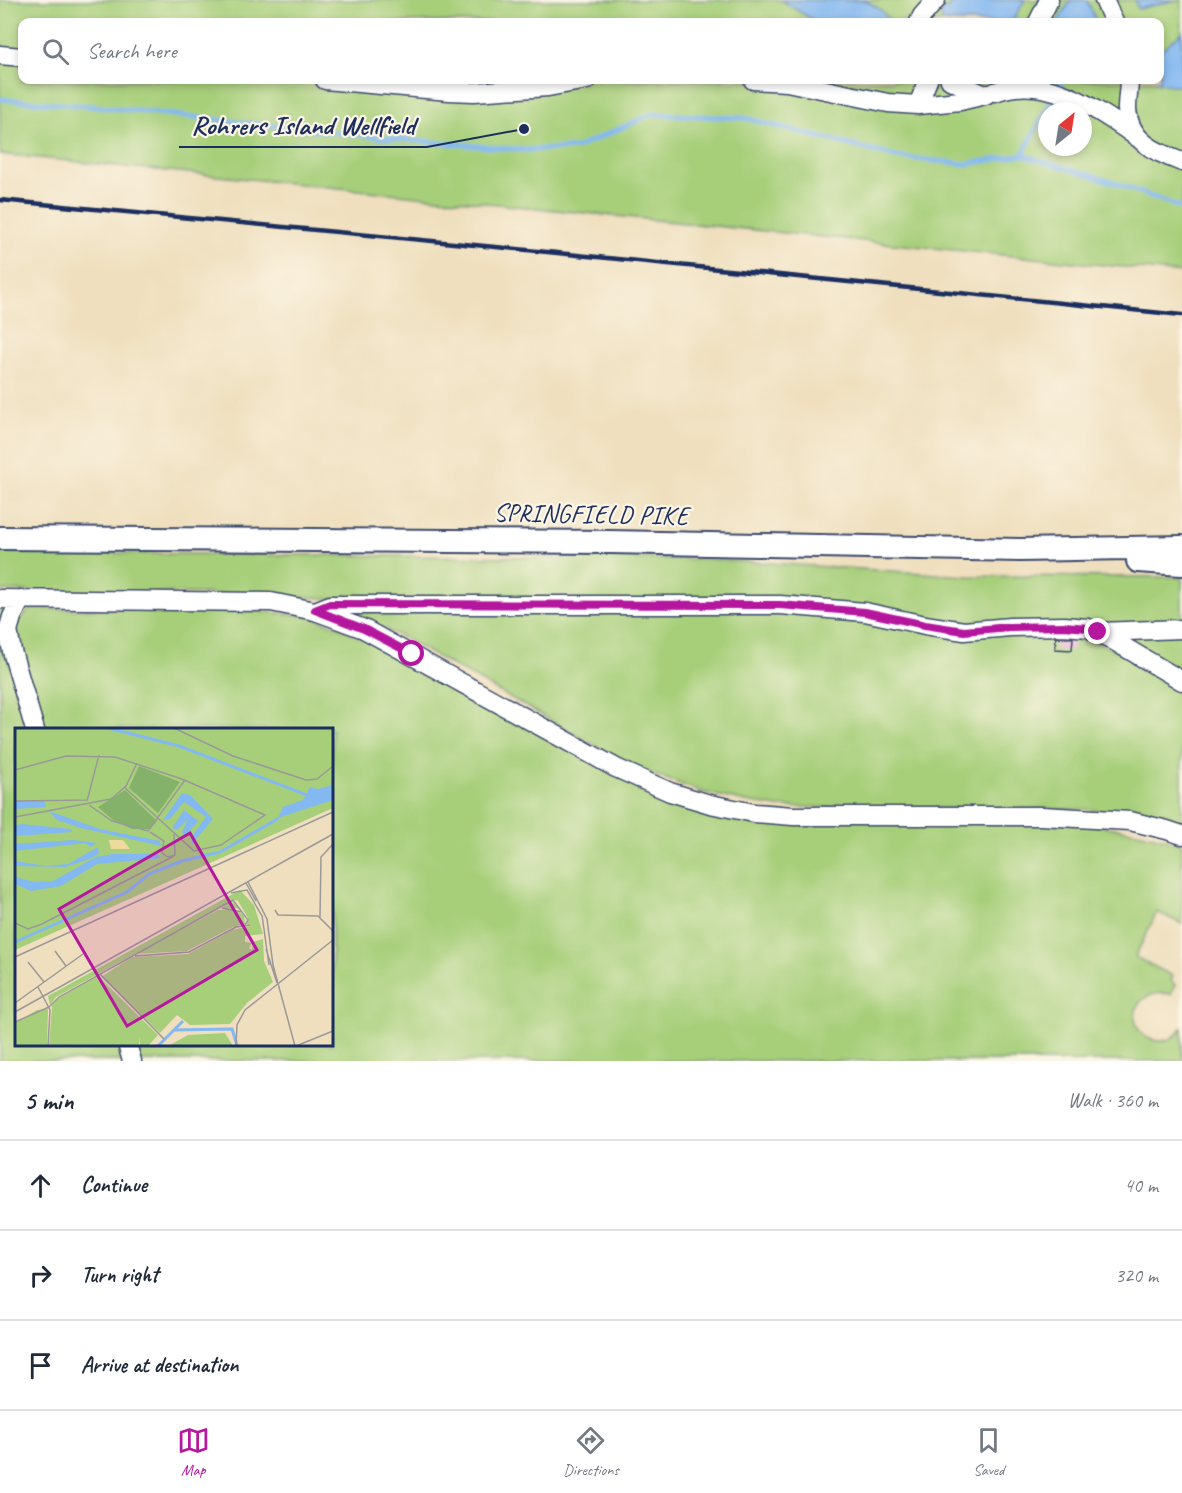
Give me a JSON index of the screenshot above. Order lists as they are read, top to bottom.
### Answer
{
  "streets": {
    "main road": ["SPRINGFIELD PIKE"]
  },
  "places": ["Rohrers Island Wellfield"],
  "north": "top right",
  "page": {
    "search": "Search here",
    "heading": ["5 min", "Walk · 360 m"],
    "list": [
      ["Continue", "40 m"],
      ["Turn right", "320 m"],
      "Arrive at destination"
    ],
    "nav": ["Map", "Directions", "Saved"]
  }
}
